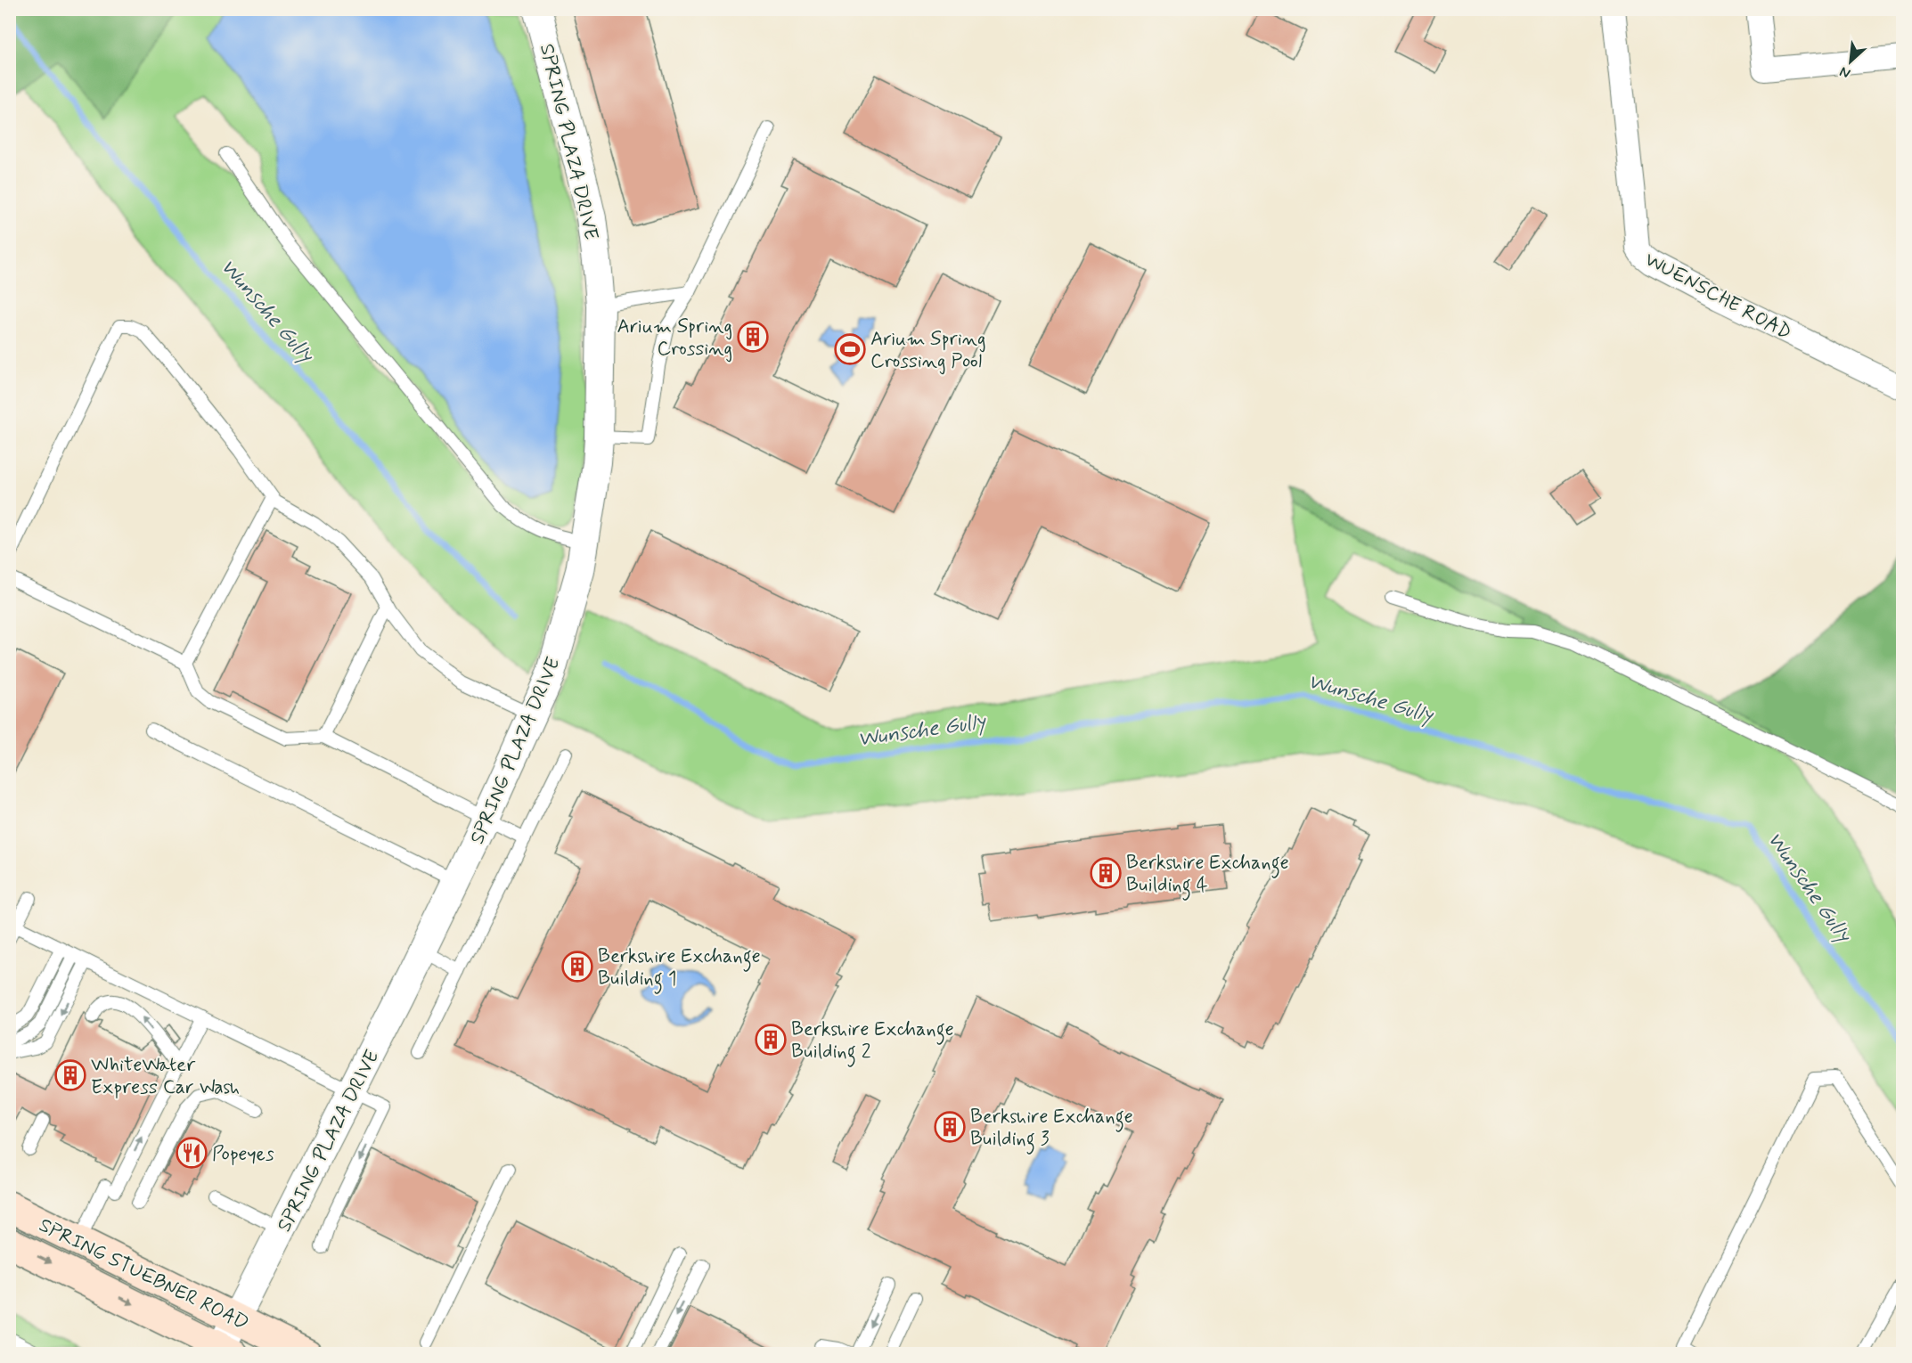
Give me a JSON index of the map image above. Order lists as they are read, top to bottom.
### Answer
{
  "streets": {
    "main road": ["SPRING STUEBNER ROAD"],
    "street": ["SPRING PLAZA DRIVE", "WUENSCHE ROAD"]
  },
  "crossings": [
    ["SPRING PLAZA DRIVE", "SPRING STUEBNER ROAD"]
  ],
  "water": ["Wunsche Gully"],
  "places": {
    "building": [
      "Arium Spring Crossing",
      "Berkshire Exchange Building 4",
      "Berkshire Exchange Building 1",
      "Berkshire Exchange Building 2",
      "WhiteWater Express Car Wash",
      "Berkshire Exchange Building 3"
    ],
    "sports": ["Arium Spring Crossing Pool"],
    "restaurant": ["Popeyes"]
  },
  "north": "bottom left"
}
